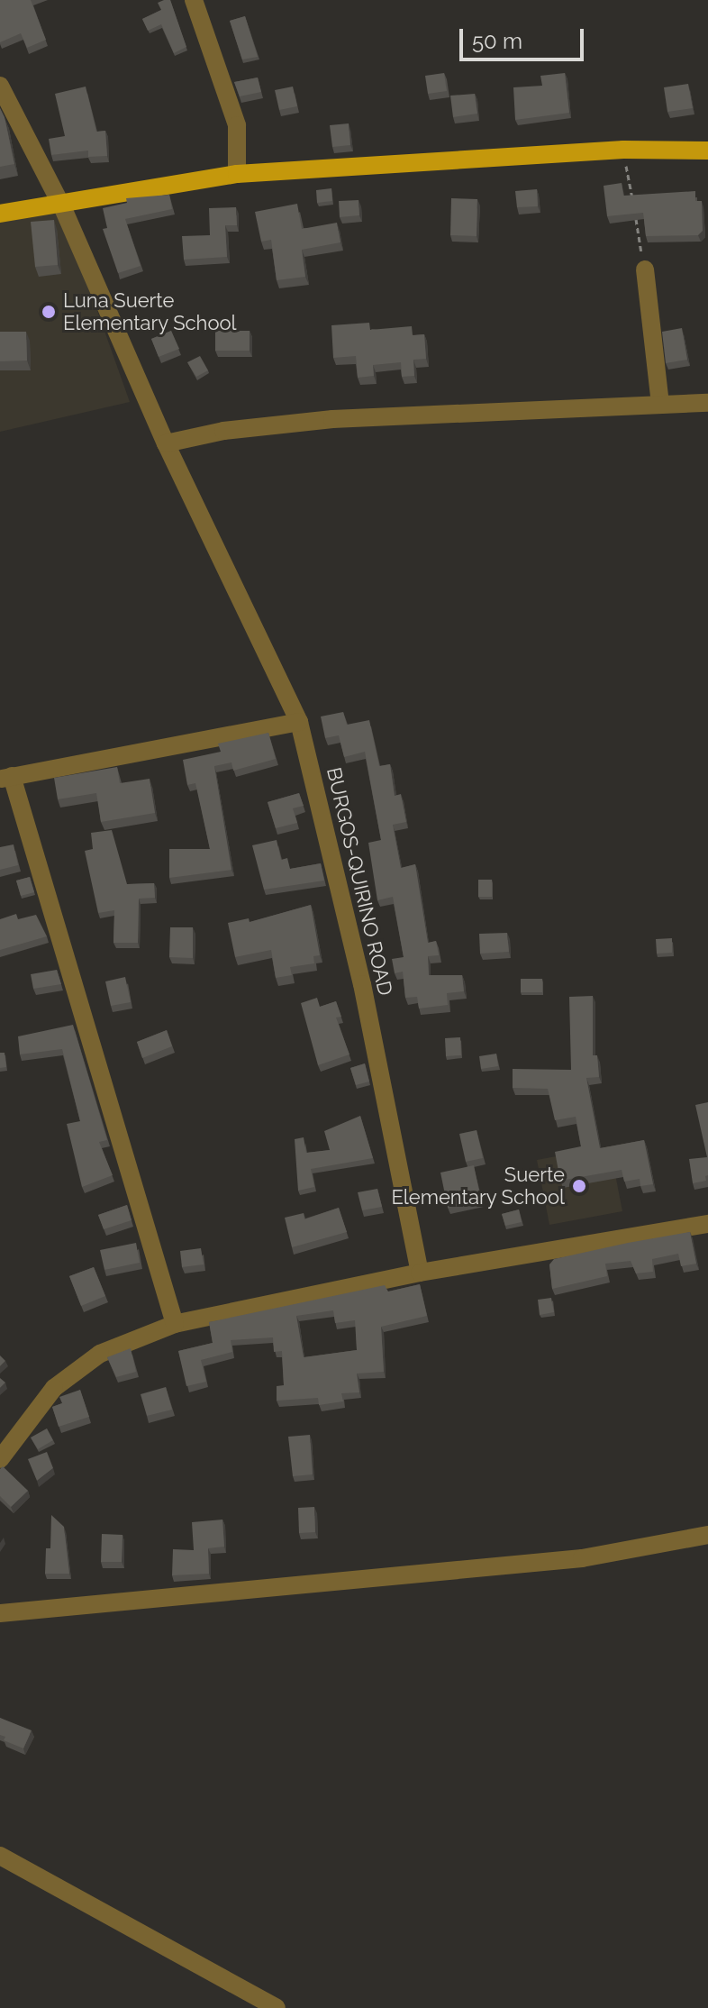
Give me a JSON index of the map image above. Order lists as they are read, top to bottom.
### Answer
{
  "streets": {
    "street": ["BURGOS-QUIRINO ROAD"]
  },
  "places": ["Luna Suerte Elementary School", "Suerte Elementary School"],
  "scale_bar": "50 m"
}
